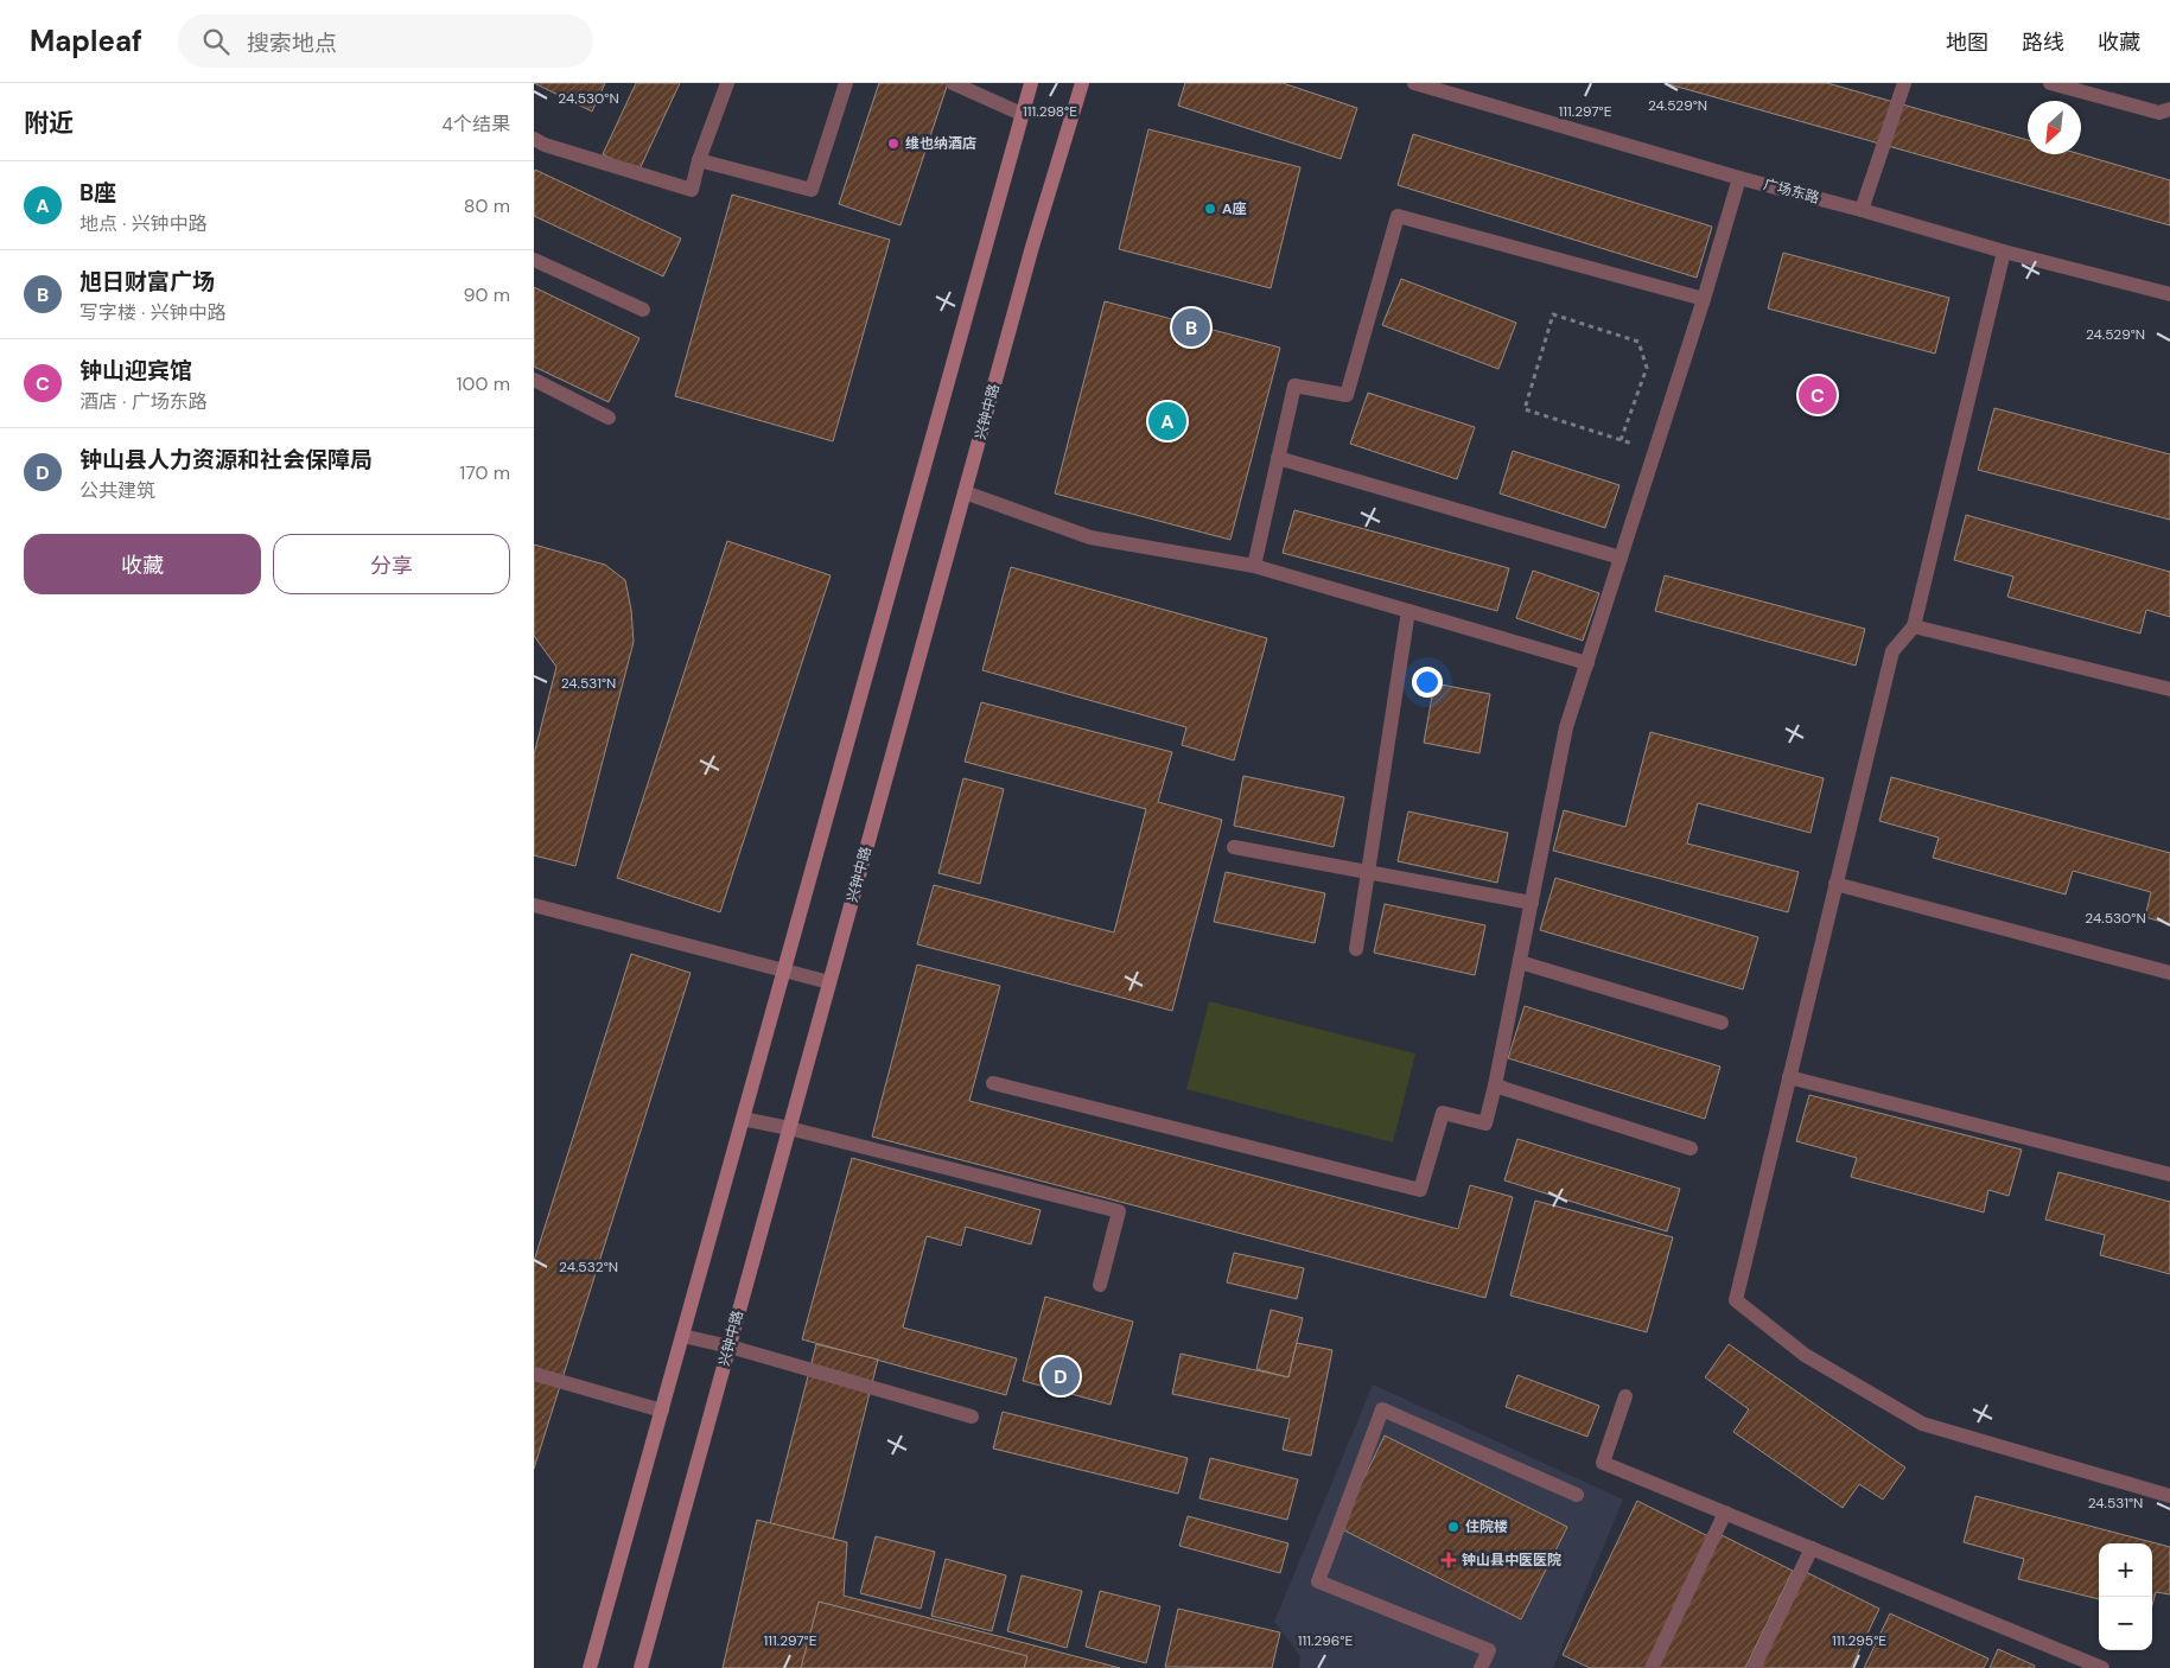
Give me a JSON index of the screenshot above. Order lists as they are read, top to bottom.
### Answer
{
  "streets": {
    "main road": ["兴钟中路"],
    "street": ["广场东路"]
  },
  "places": {
    "other": ["维也纳酒店", "A座", "住院楼"],
    "health": ["钟山县中医医院"]
  },
  "north": "bottom left",
  "page": {
    "header": "Mapleaf",
    "search": "搜索地点",
    "nav": ["地图", "路线", "收藏"],
    "heading": ["附近", "4个结果"],
    "list": [
      {
        "mark": "A",
        "name": "B座",
        "note": "地点 · 兴钟中路",
        "value": "80 m"
      },
      {
        "mark": "B",
        "name": "旭日财富广场",
        "note": "写字楼 · 兴钟中路",
        "value": "90 m"
      },
      {
        "mark": "C",
        "name": "钟山迎宾馆",
        "note": "酒店 · 广场东路",
        "value": "100 m"
      },
      {
        "mark": "D",
        "name": "钟山县人力资源和社会保障局",
        "note": "公共建筑",
        "value": "170 m"
      }
    ],
    "pins": [
      "B",
      "C",
      "A",
      "D"
    ],
    "buttons": ["收藏", "分享"],
    "map_buttons": ["+", "−"]
  },
  "coordinates": [
    "24.530°N",
    "24.529°N",
    "111.298°E",
    "111.297°E",
    "24.531°N",
    "24.532°N",
    "111.296°E",
    "111.295°E"
  ]
}
